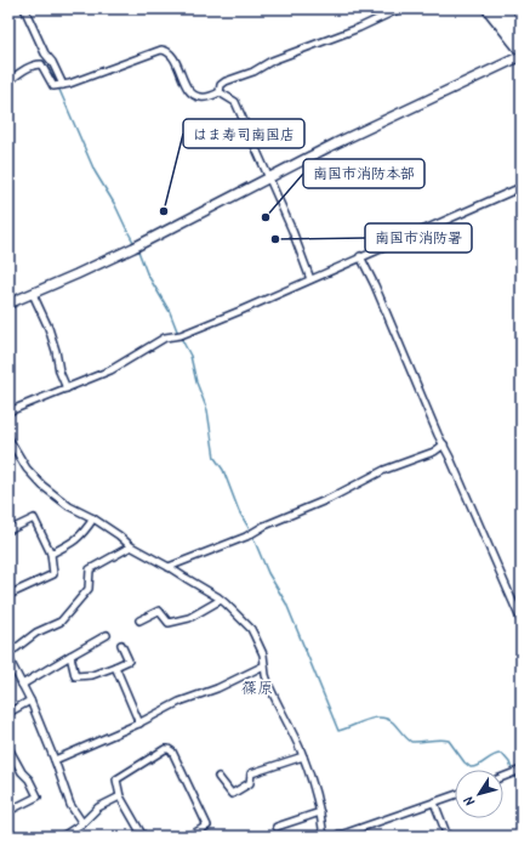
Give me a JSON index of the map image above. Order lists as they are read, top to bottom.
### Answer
{
  "districts": ["篠原"],
  "places": ["はま寿司南国店", "南国市消防本部", "南国市消防署"],
  "north": "bottom left"
}
